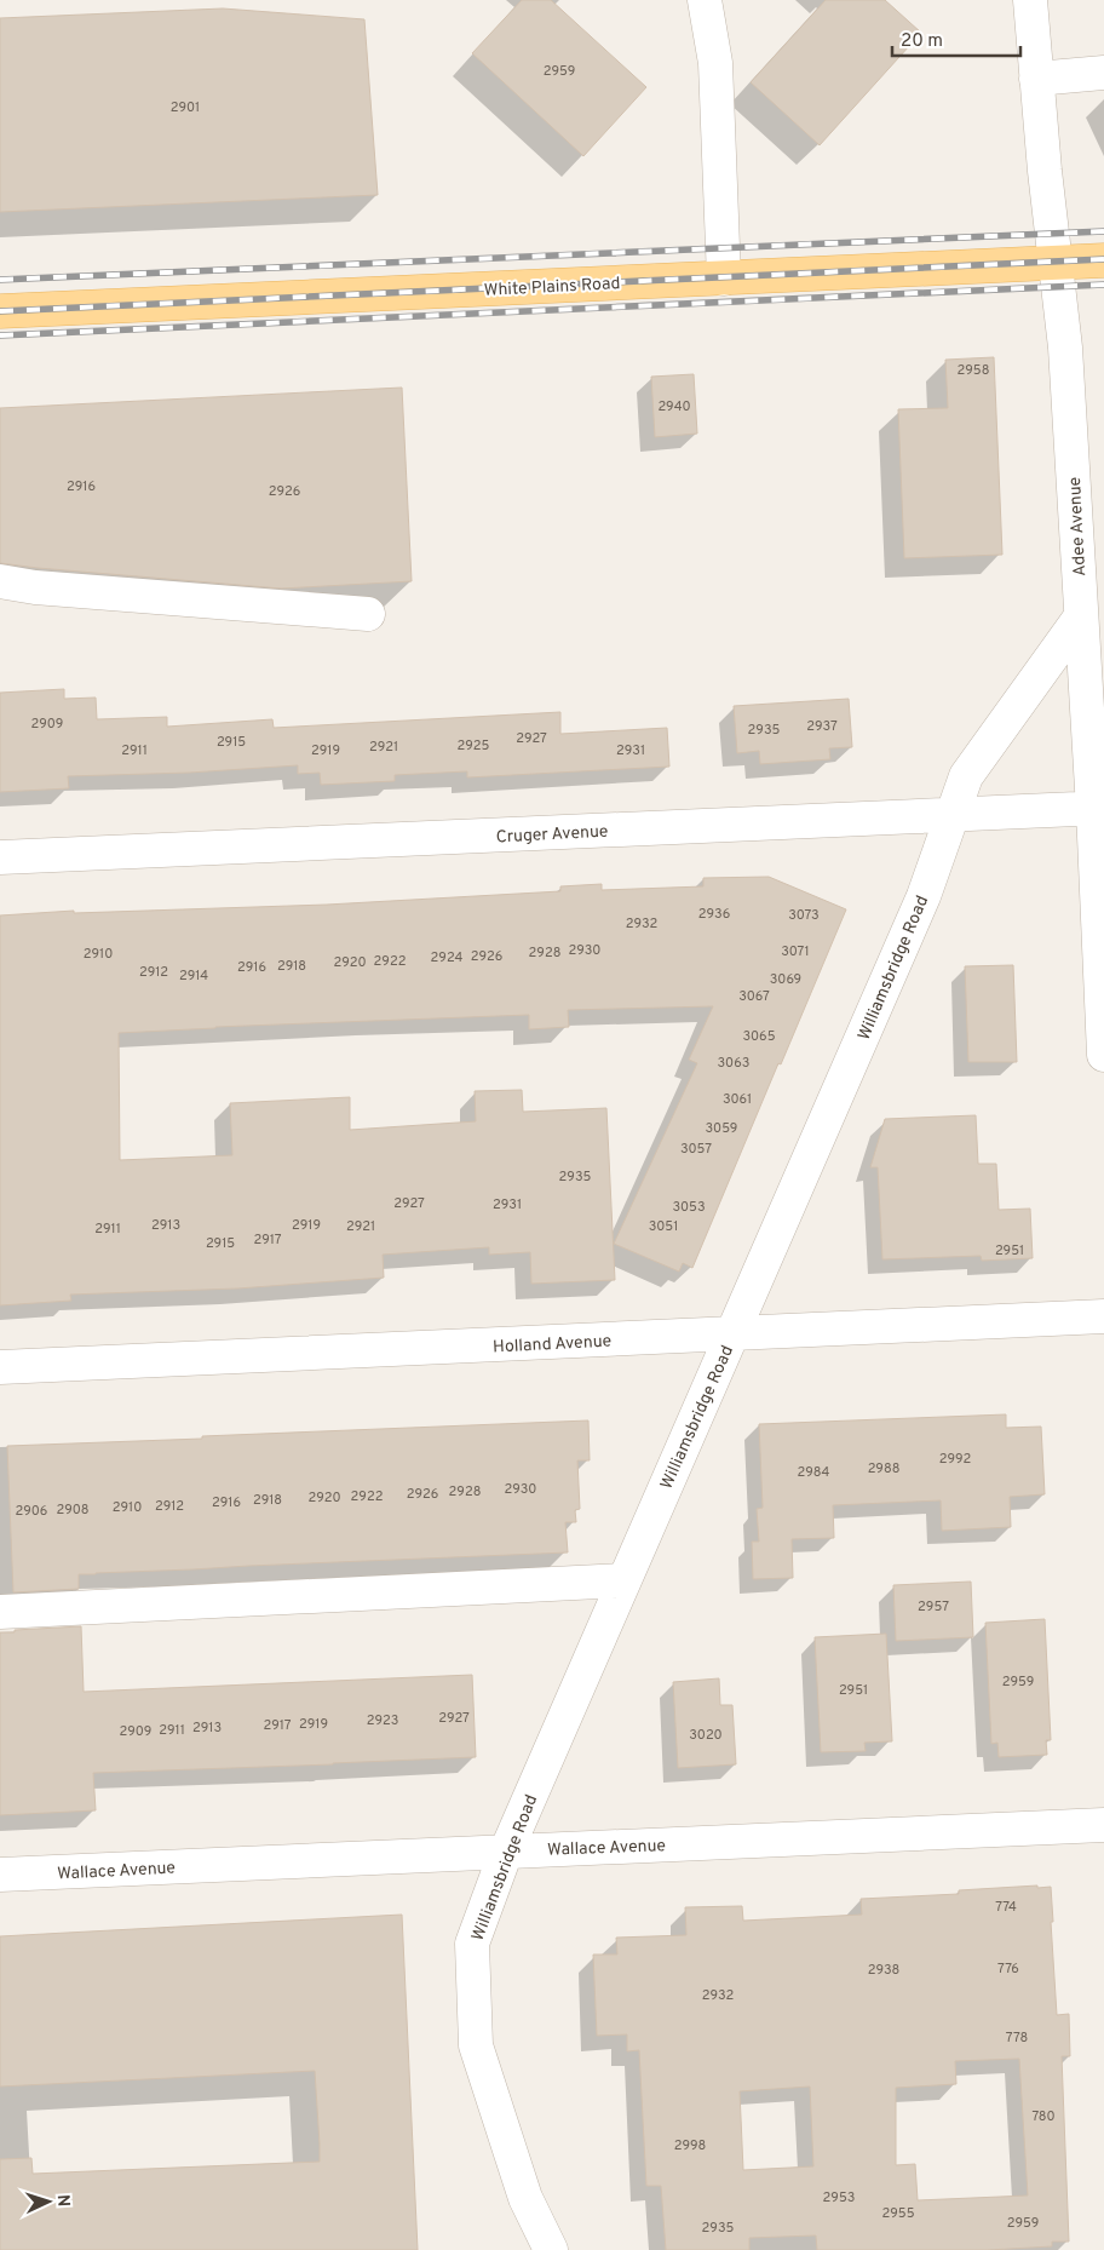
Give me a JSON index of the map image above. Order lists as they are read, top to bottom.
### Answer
{
  "streets": {
    "main road": ["White Plains Road"],
    "street": [
      "Adee Avenue",
      "Cruger Avenue",
      "Williamsbridge Road",
      "Holland Avenue",
      "Wallace Avenue"
    ]
  },
  "crossings": [
    ["White Plains Road", "Adee Avenue"],
    ["Adee Avenue", "Cruger Avenue"],
    ["Adee Avenue", "Williamsbridge Road"],
    ["Cruger Avenue", "Williamsbridge Road"],
    ["Williamsbridge Road", "Holland Avenue"],
    ["Williamsbridge Road", "Wallace Avenue"]
  ],
  "house_numbers": [
    "2959",
    "2901",
    "2958",
    "2940",
    "2916",
    "2926",
    "2909",
    "2937",
    "2935",
    "2927",
    "2915",
    "2925",
    "2921",
    "2911",
    "2919",
    "2931",
    "2936",
    "3073",
    "2932",
    "2930",
    "3071",
    "2928",
    "2910",
    "2926",
    "2924",
    "2922",
    "2920",
    "2918",
    "2916",
    "2912",
    "2914",
    "3069",
    "3067",
    "3065",
    "3063",
    "3061",
    "3059",
    "3057",
    "2935",
    "2927",
    "2931",
    "3053",
    "2913",
    "2919",
    "2921",
    "3051",
    "2911",
    "2917",
    "2915",
    "2951",
    "2992",
    "2988",
    "2984",
    "2930",
    "2928",
    "2926",
    "2922",
    "2920",
    "2918",
    "2916",
    "2912",
    "2910",
    "2908",
    "2906",
    "2957",
    "2959",
    "2951",
    "2927",
    "2923",
    "2919",
    "2917",
    "2913",
    "2911",
    "2909",
    "3020",
    "774",
    "776",
    "2938",
    "2932",
    "778",
    "780",
    "2998",
    "2953",
    "2955",
    "2959",
    "2935"
  ],
  "scale_bar": "20 m",
  "north": "right"
}
